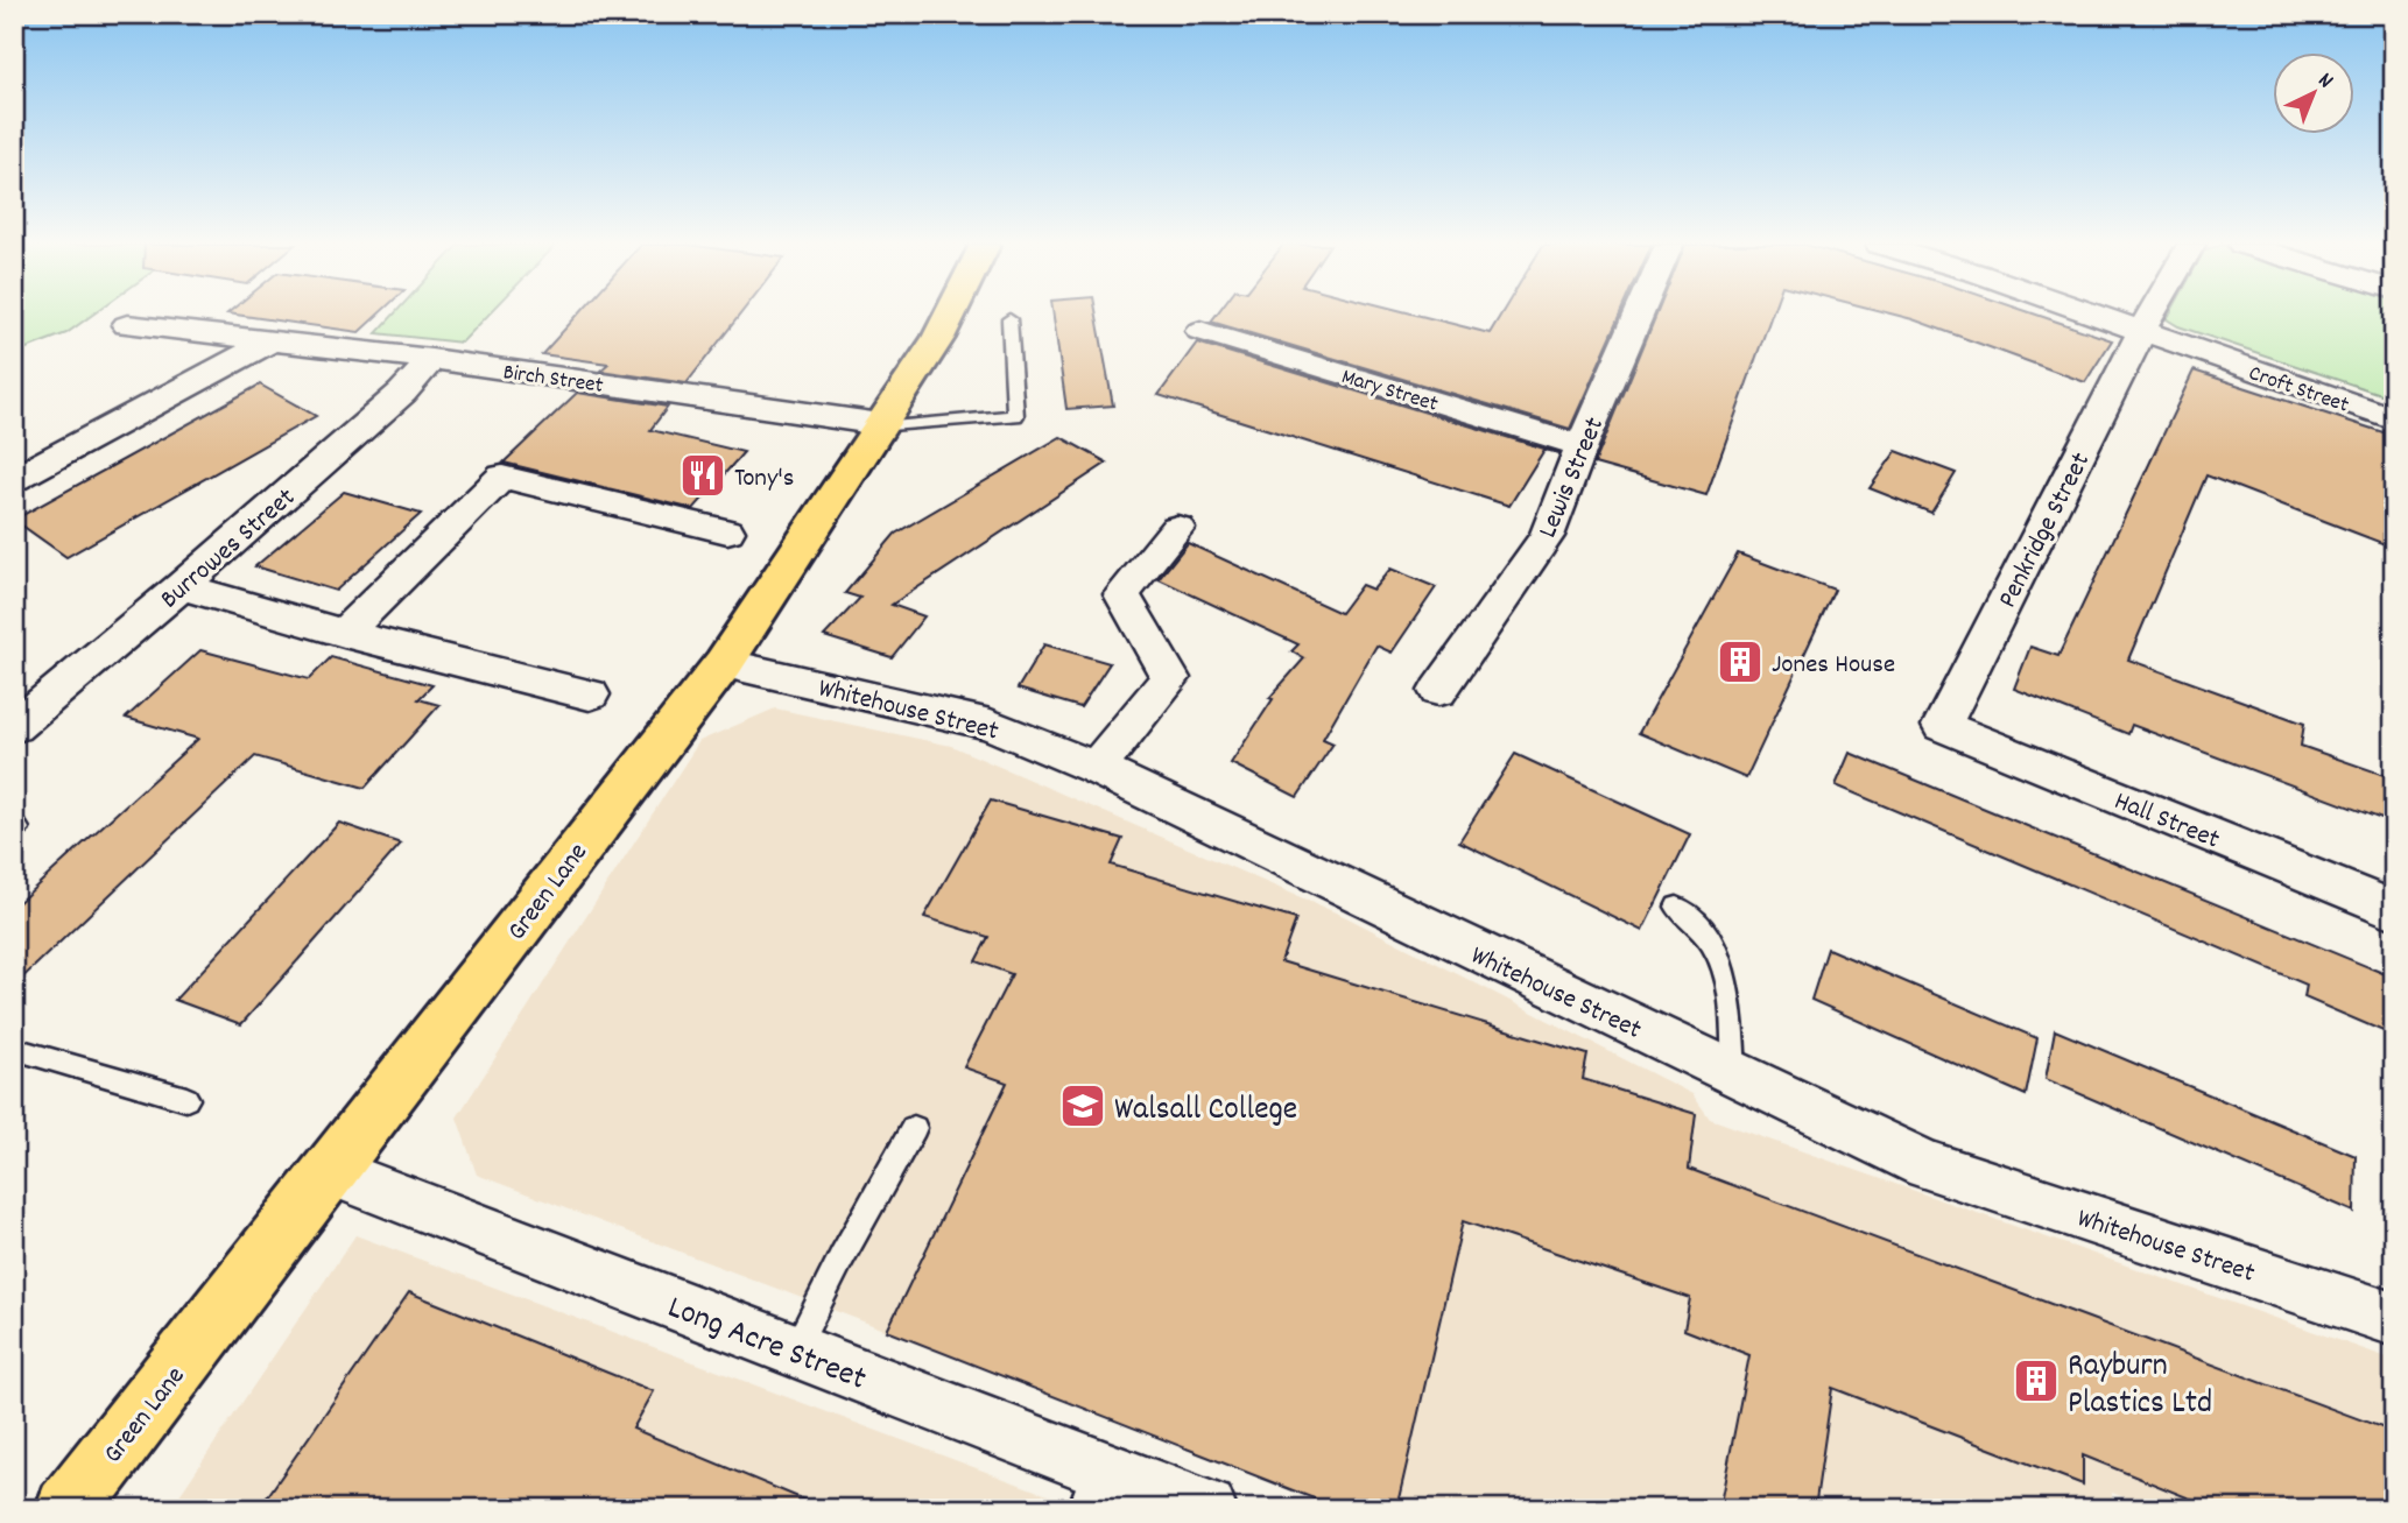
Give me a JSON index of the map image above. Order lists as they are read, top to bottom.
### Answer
{
  "streets": {
    "highway": ["Green Lane"],
    "street": [
      "Birch Street",
      "Croft Street",
      "Mary Street",
      "Lewis Street",
      "Penkridge Street",
      "Burrowes Street",
      "Whitehouse Street",
      "Hall Street",
      "Long Acre Street"
    ]
  },
  "crossings": [
    ["Birch Street", "Burrowes Street"],
    ["Birch Street", "Green Lane"],
    ["Croft Street", "Penkridge Street"],
    ["Mary Street", "Lewis Street"],
    ["Penkridge Street", "Hall Street"],
    ["Whitehouse Street", "Green Lane"],
    ["Green Lane", "Long Acre Street"]
  ],
  "places": {
    "restaurant": ["Tony's"],
    "building": ["Jones House", "Rayburn Plastics Ltd"],
    "school or university": ["Walsall College"]
  },
  "north": "top right"
}
